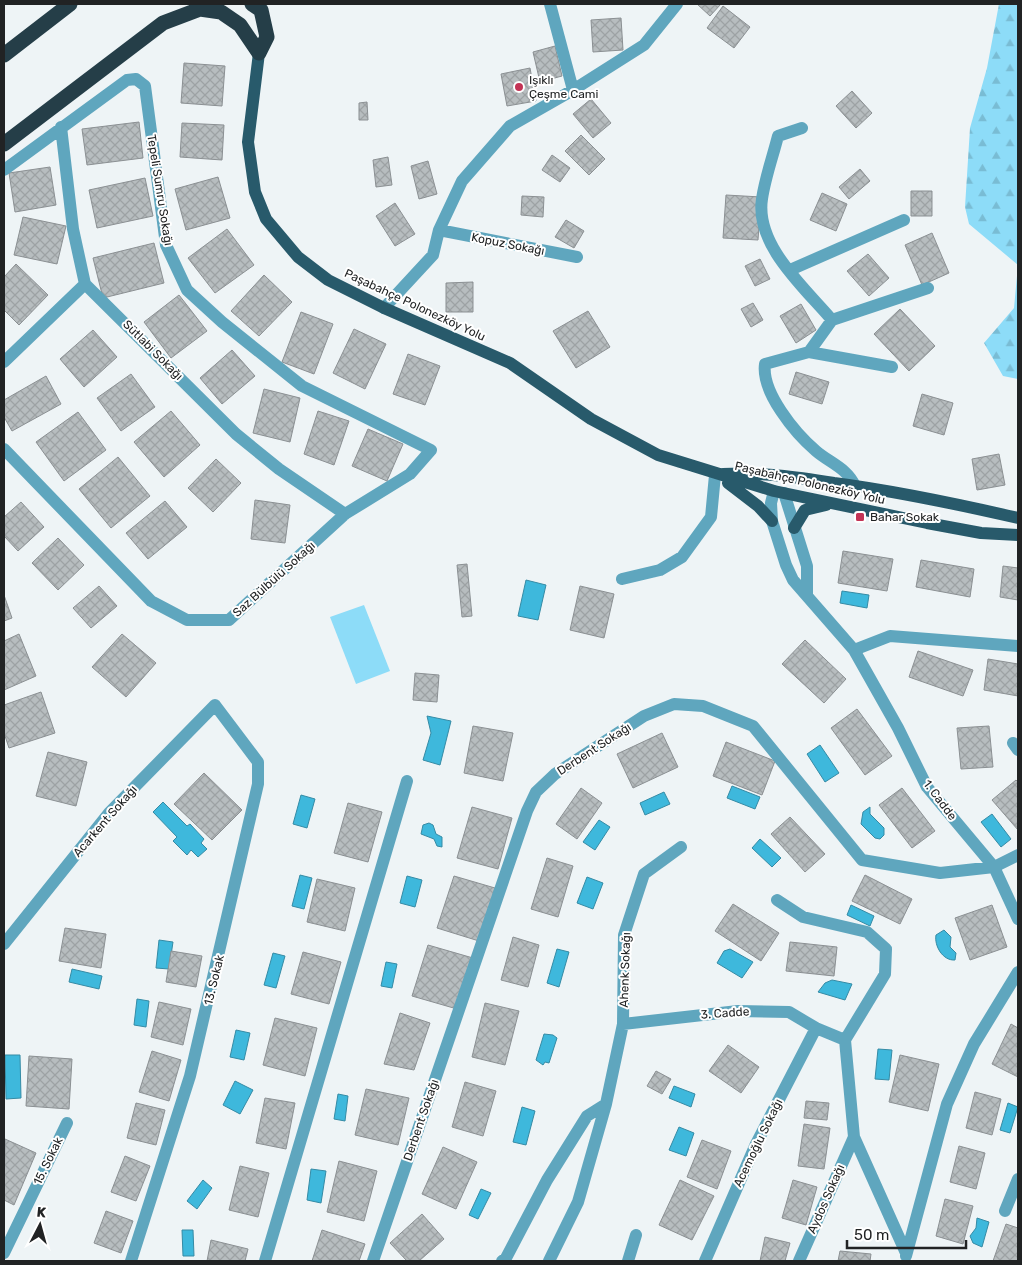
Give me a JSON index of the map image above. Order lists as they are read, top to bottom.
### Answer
{
  "streets": {
    "main road": ["Paşabahçe Polonezköy Yolu"],
    "street": [
      "Tepeli Sumru Sokağı",
      "Kopuz Sokağı",
      "Sütlabi Sokağı",
      "Saz Bülbülü Sokağı",
      "Derbent Sokağı",
      "1. Cadde",
      "Acarkent Sokağı",
      "Ahenk Sokağı",
      "13. Sokak",
      "3. Cadde",
      "Acemoğlu Sokağı",
      "15. Sokak",
      "Aydos Sokağı"
    ]
  },
  "crossings": [
    ["Tepeli Sumru Sokağı", "Saz Bülbülü Sokağı"],
    ["Paşabahçe Polonezköy Yolu", "1. Cadde"],
    ["Sütlabi Sokağı", "Saz Bülbülü Sokağı"],
    ["Derbent Sokağı", "1. Cadde"],
    ["Acarkent Sokağı", "13. Sokak"],
    ["Ahenk Sokağı", "3. Cadde"],
    ["3. Cadde", "Acemoğlu Sokağı"]
  ],
  "places": {
    "other": ["Işıklı Çeşme Cami"],
    "transit": ["Bahar Sokak"]
  },
  "scale_bar": "50 m",
  "north": "top"
}
